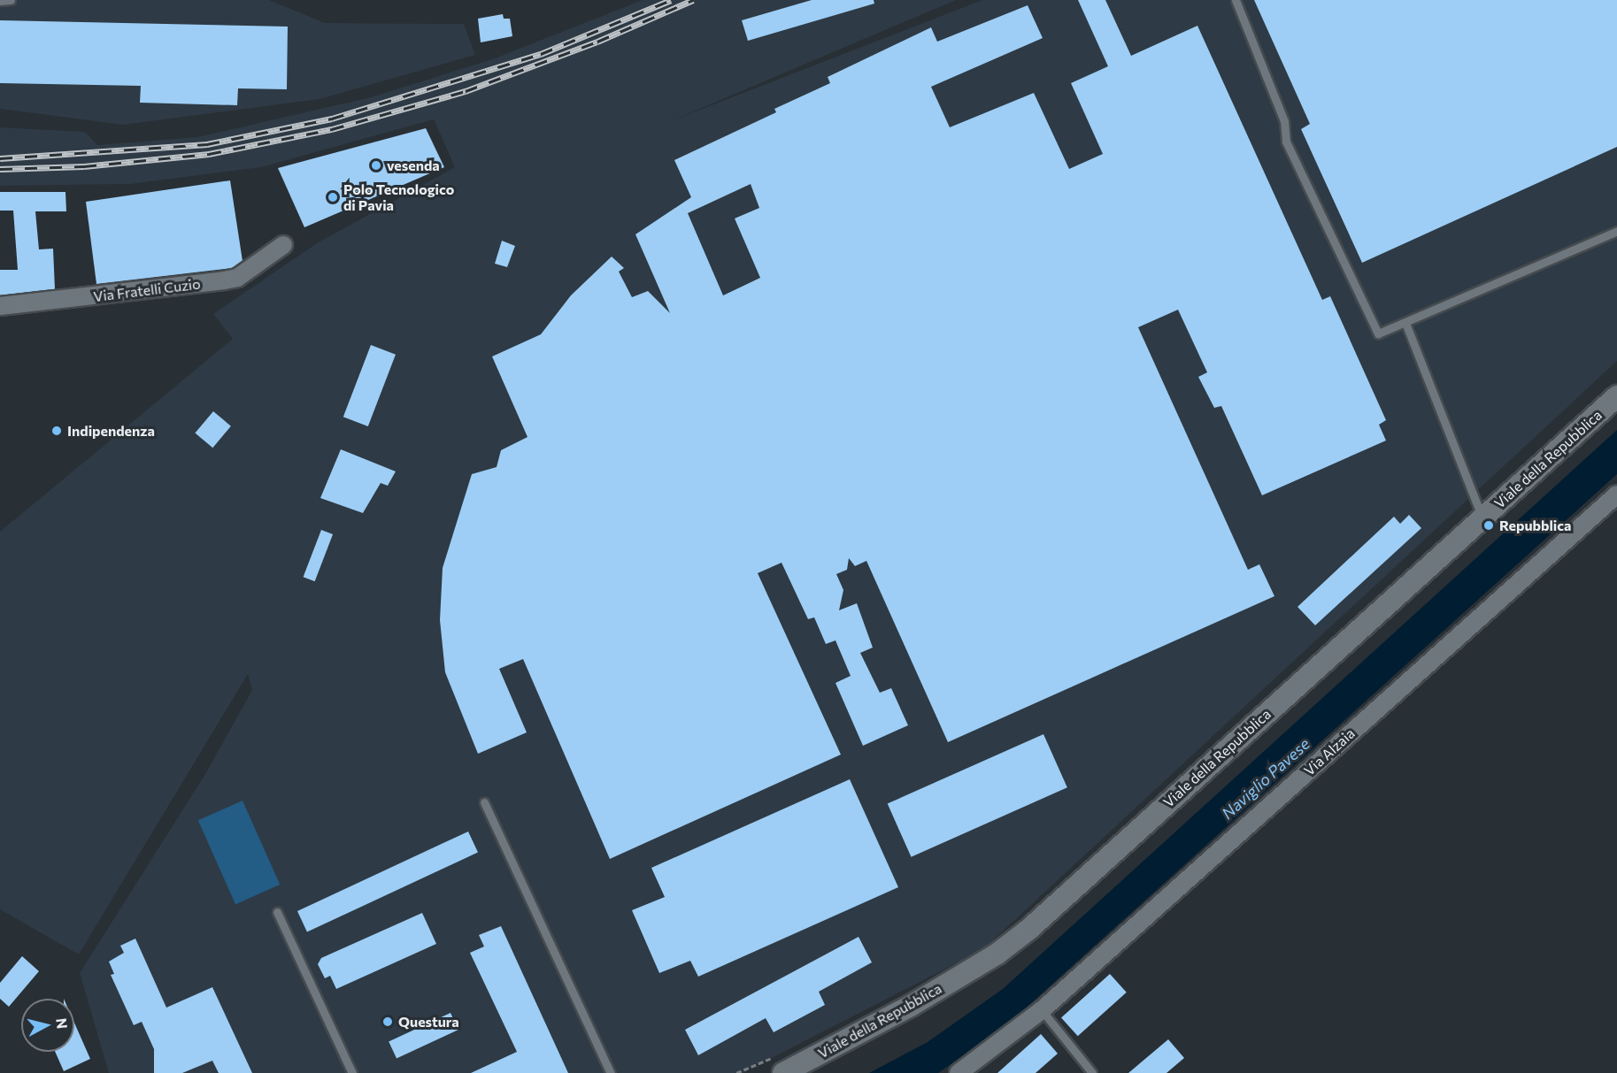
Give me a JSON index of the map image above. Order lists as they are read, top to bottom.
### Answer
{
  "streets": {
    "street": ["Via Fratelli Cuzio", "Viale della Repubblica", "Via Alzaia"]
  },
  "water": ["Naviglio Pavese"],
  "places": [
    "vesenda",
    "Polo Tecnologico di Pavia",
    "Indipendenza",
    "Repubblica",
    "Questura"
  ],
  "north": "right"
}
